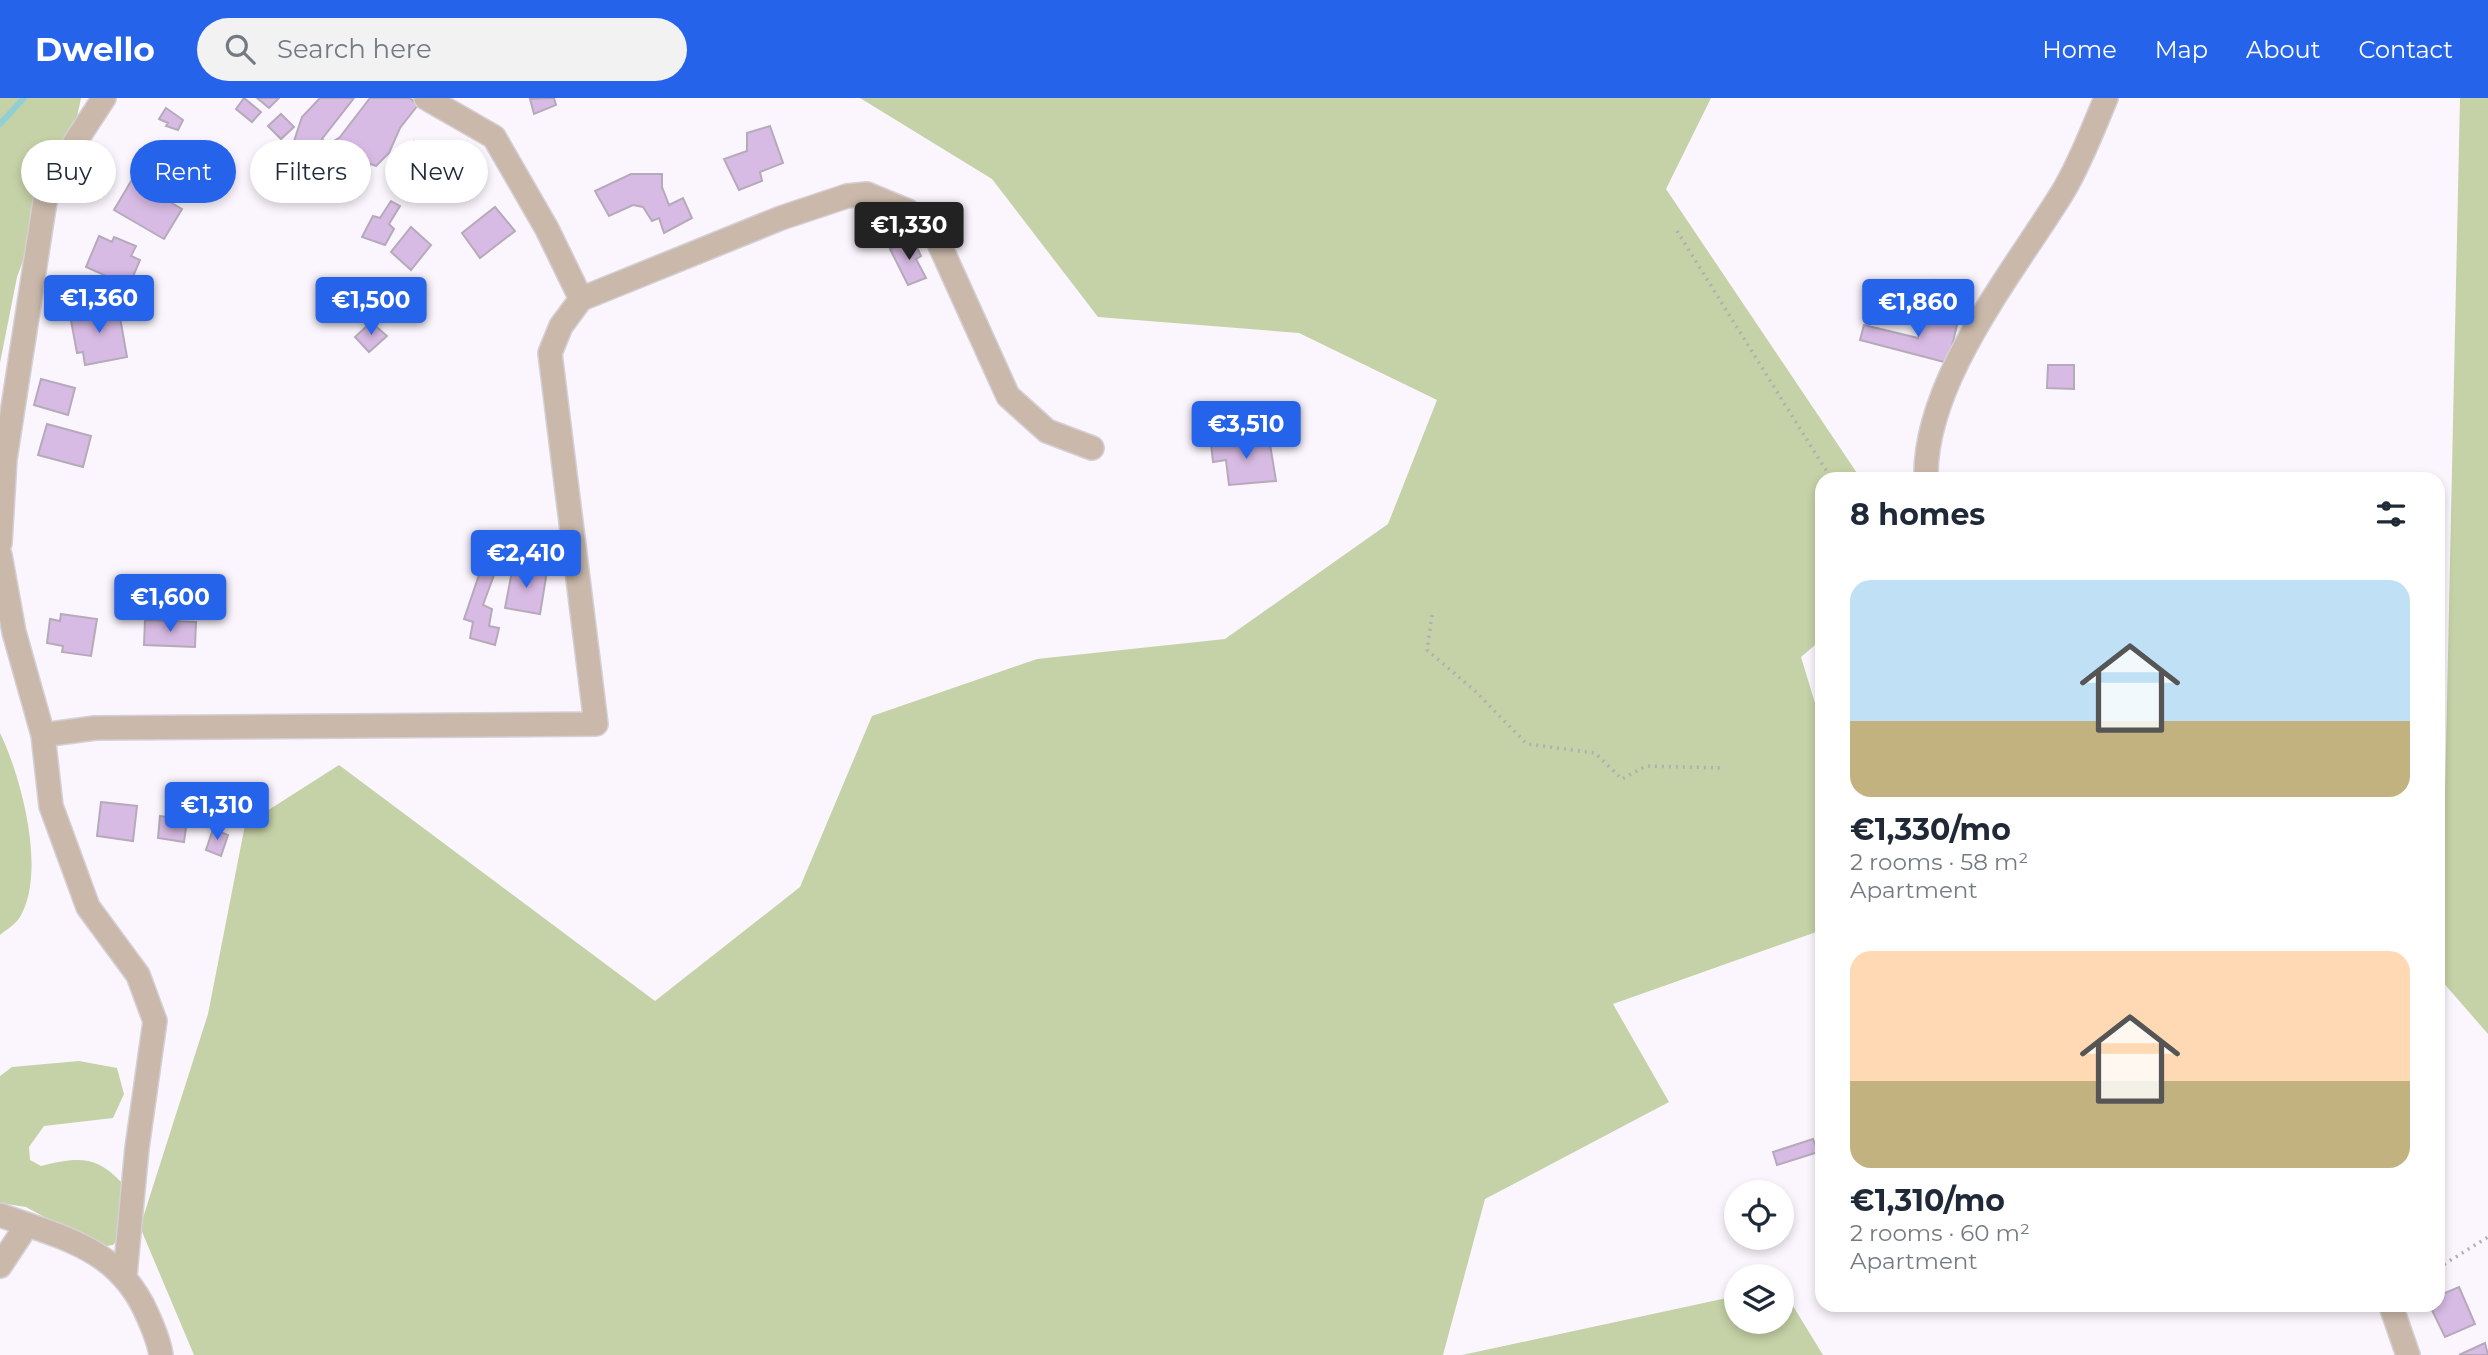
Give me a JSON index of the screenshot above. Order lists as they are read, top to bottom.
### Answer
{
  "page": {
    "header": "Dwello",
    "search": "Search here",
    "nav": [
      "Home",
      "Map",
      "About",
      "Contact"
    ],
    "chip": [
      "Buy",
      "Rent",
      "Filters",
      "New"
    ],
    "price": [
      "€1,330",
      "€1,360",
      "€1,500",
      "€1,860",
      "€3,510",
      "€2,410",
      "€1,600",
      "€1,310"
    ],
    "heading": "8 homes",
    "list": [
      {
        "name": "€1,330/mo",
        "note": "2 rooms · 58 m² · Apartment"
      },
      {
        "name": "€1,310/mo",
        "note": "2 rooms · 60 m² · Apartment"
      }
    ]
  }
}
